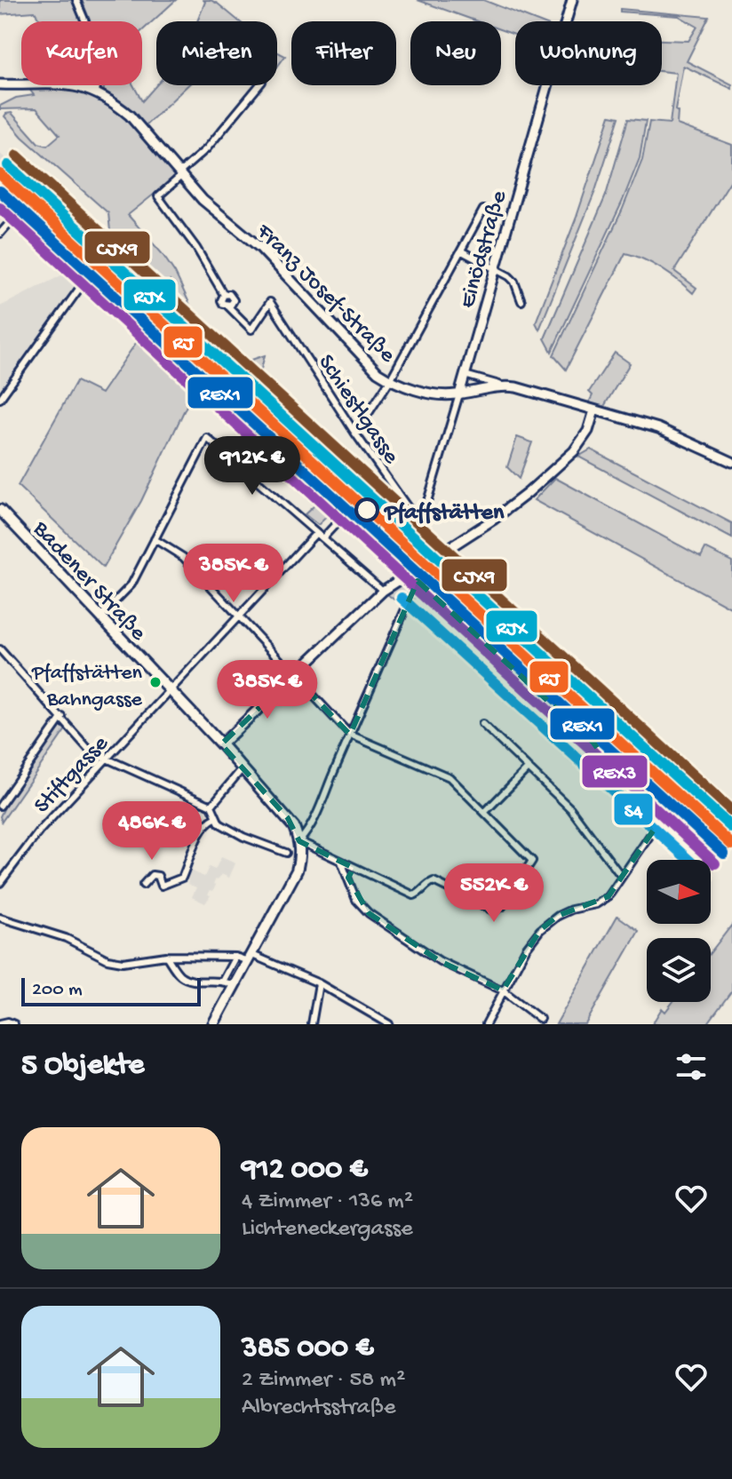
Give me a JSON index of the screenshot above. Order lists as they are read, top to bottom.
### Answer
{
  "streets": {
    "main road": ["Badener Straße"],
    "street": [
      "Einödstraße",
      "Franz Josef-Straße",
      "Schiestlgasse",
      "Stiftgasse"
    ]
  },
  "crossings": [
    ["Einödstraße", "Franz Josef-Straße"],
    ["Einödstraße", "Schiestlgasse"],
    ["Franz Josef-Straße", "Schiestlgasse"],
    ["Badener Straße", "Stiftgasse"]
  ],
  "places": ["Pfaffstätten", "Pfaffstätten Bahngasse"],
  "lines": [
    "transit line CJX9",
    "transit line RJX",
    "transit line RJ",
    "transit line REX1",
    "transit line REX3",
    "transit line S4"
  ],
  "scale_bar": "200 m",
  "north": "right",
  "page": {
    "chip": [
      "Kaufen",
      "Mieten",
      "Filter",
      "Neu",
      "Wohnung"
    ],
    "price": [
      "912K €",
      "385K €",
      "385K €",
      "486K €",
      "552K €"
    ],
    "scale": "200 m",
    "heading": "5 Objekte",
    "list": [
      {
        "name": "912 000 €",
        "note": "4 Zimmer · 136 m² · Lichteneckergasse"
      },
      {
        "name": "385 000 €",
        "note": "2 Zimmer · 58 m² · Albrechtsstraße"
      }
    ]
  }
}
